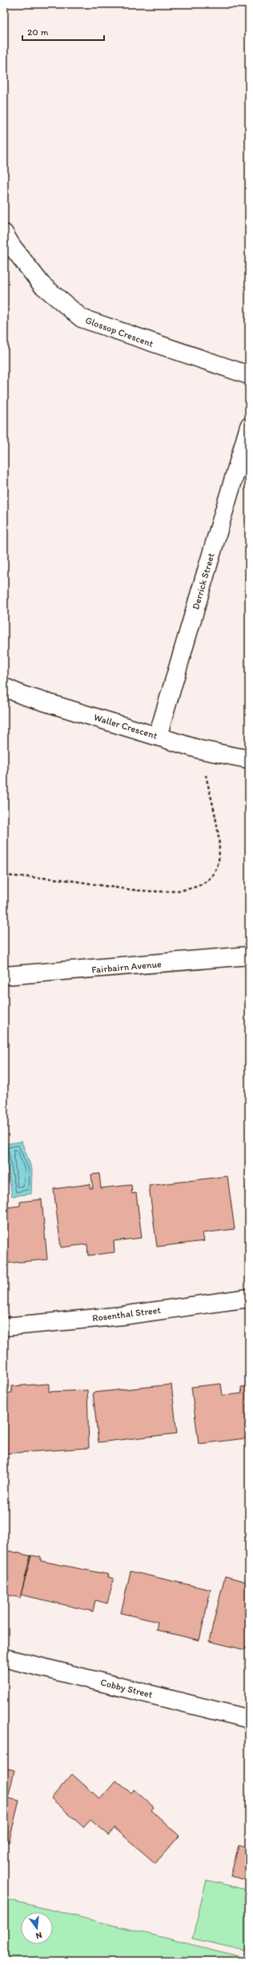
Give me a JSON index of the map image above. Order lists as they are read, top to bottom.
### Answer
{
  "streets": {
    "street": [
      "Glossop Crescent",
      "Derrick Street",
      "Waller Crescent",
      "Fairbairn Avenue",
      "Rosenthal Street",
      "Cobby Street"
    ]
  },
  "crossings": [
    ["Derrick Street", "Waller Crescent"]
  ],
  "scale_bar": "20 m",
  "north": "bottom"
}
